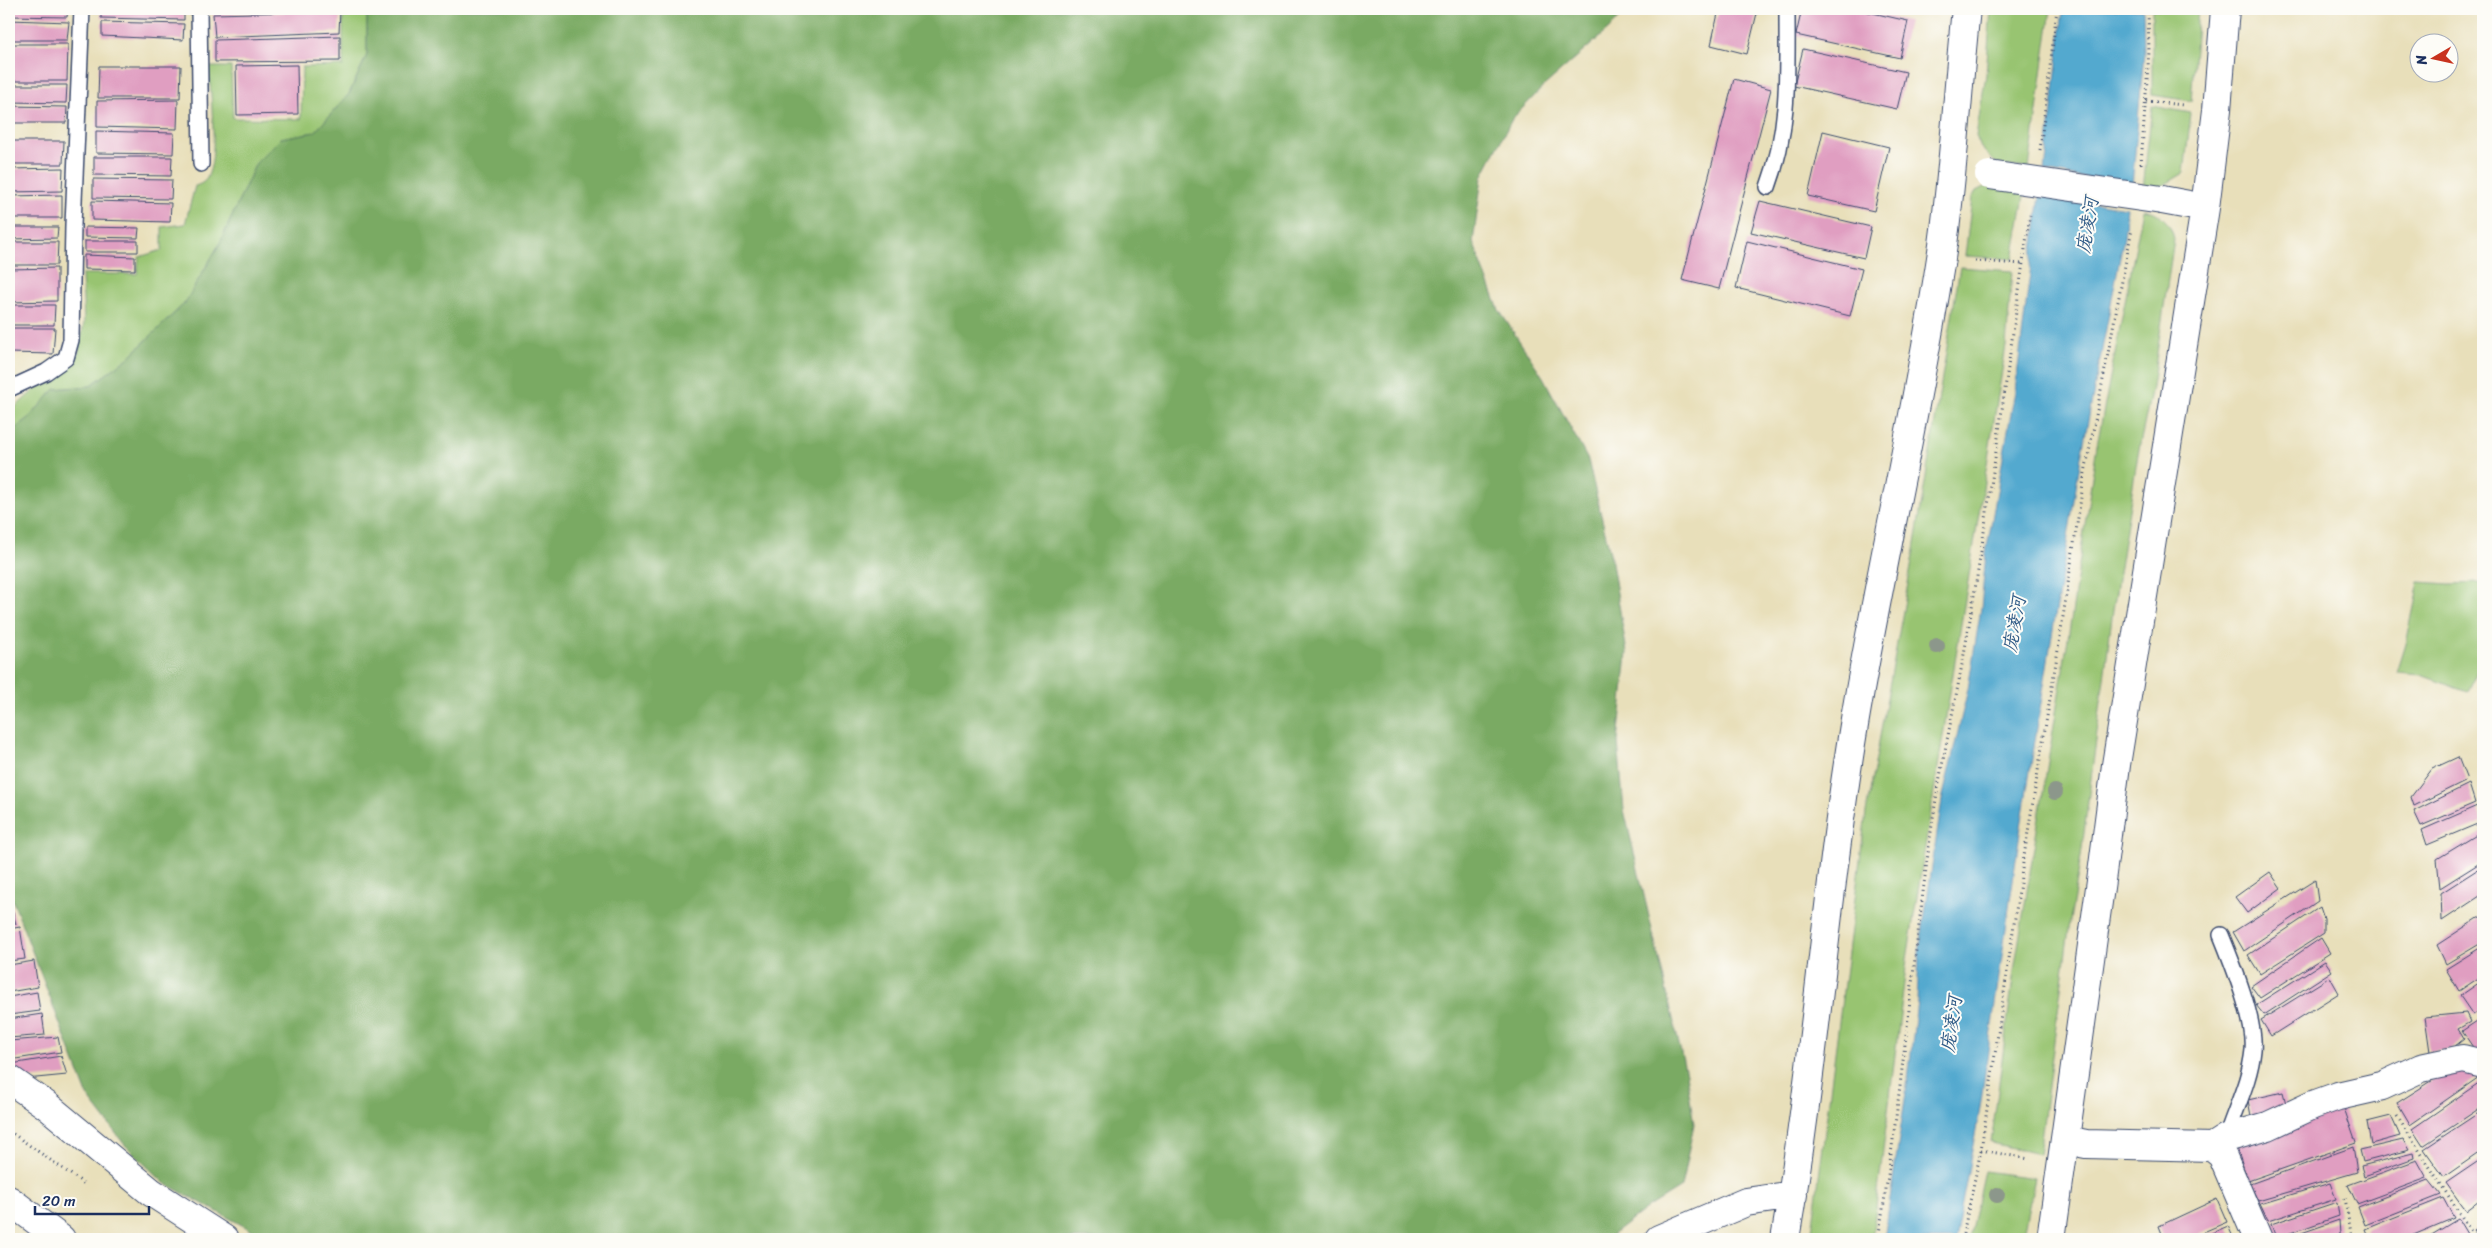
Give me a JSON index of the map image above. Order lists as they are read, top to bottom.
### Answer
{
  "water": ["庞凌河"],
  "scale_bar": "20 m",
  "north": "left"
}
